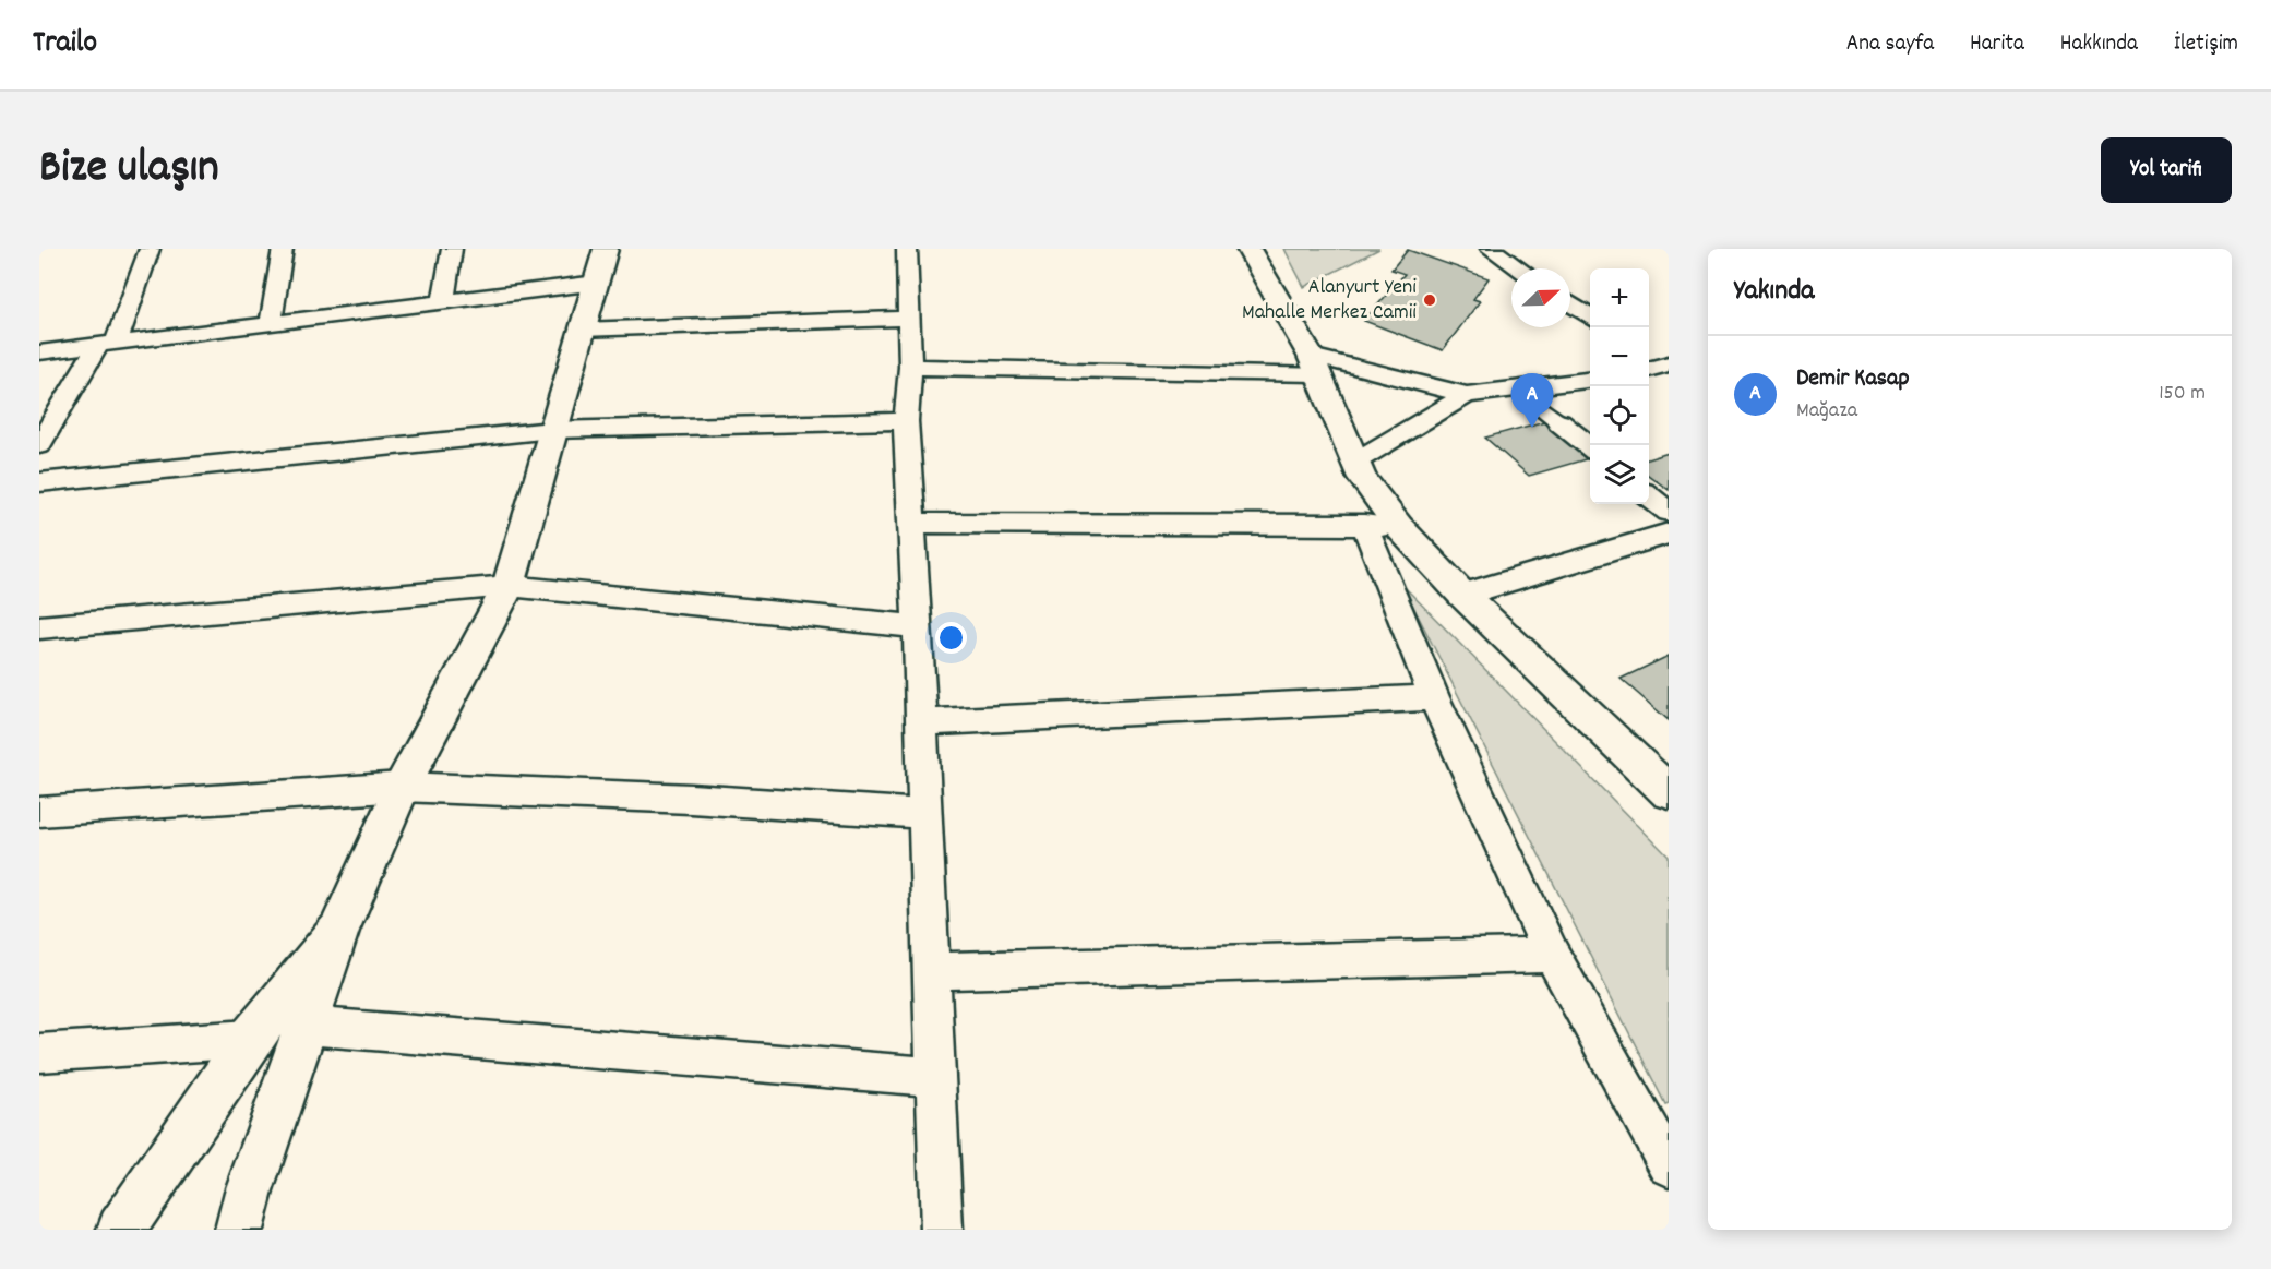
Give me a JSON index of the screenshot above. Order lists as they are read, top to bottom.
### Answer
{
  "places": ["Alanyurt Yeni Mahalle Merkez Camii"],
  "north": "top right",
  "page": {
    "header": "Trailo",
    "nav": [
      "Ana sayfa",
      "Harita",
      "Hakkında",
      "İletişim"
    ],
    "title": "Bize ulaşın",
    "buttons": "Yol tarifi",
    "heading": "Yakında",
    "map_buttons": ["+", "−"],
    "list": [
      {
        "mark": "A",
        "name": "Demir Kasap",
        "note": "Mağaza",
        "value": "150 m"
      }
    ],
    "pins": "A"
  }
}
